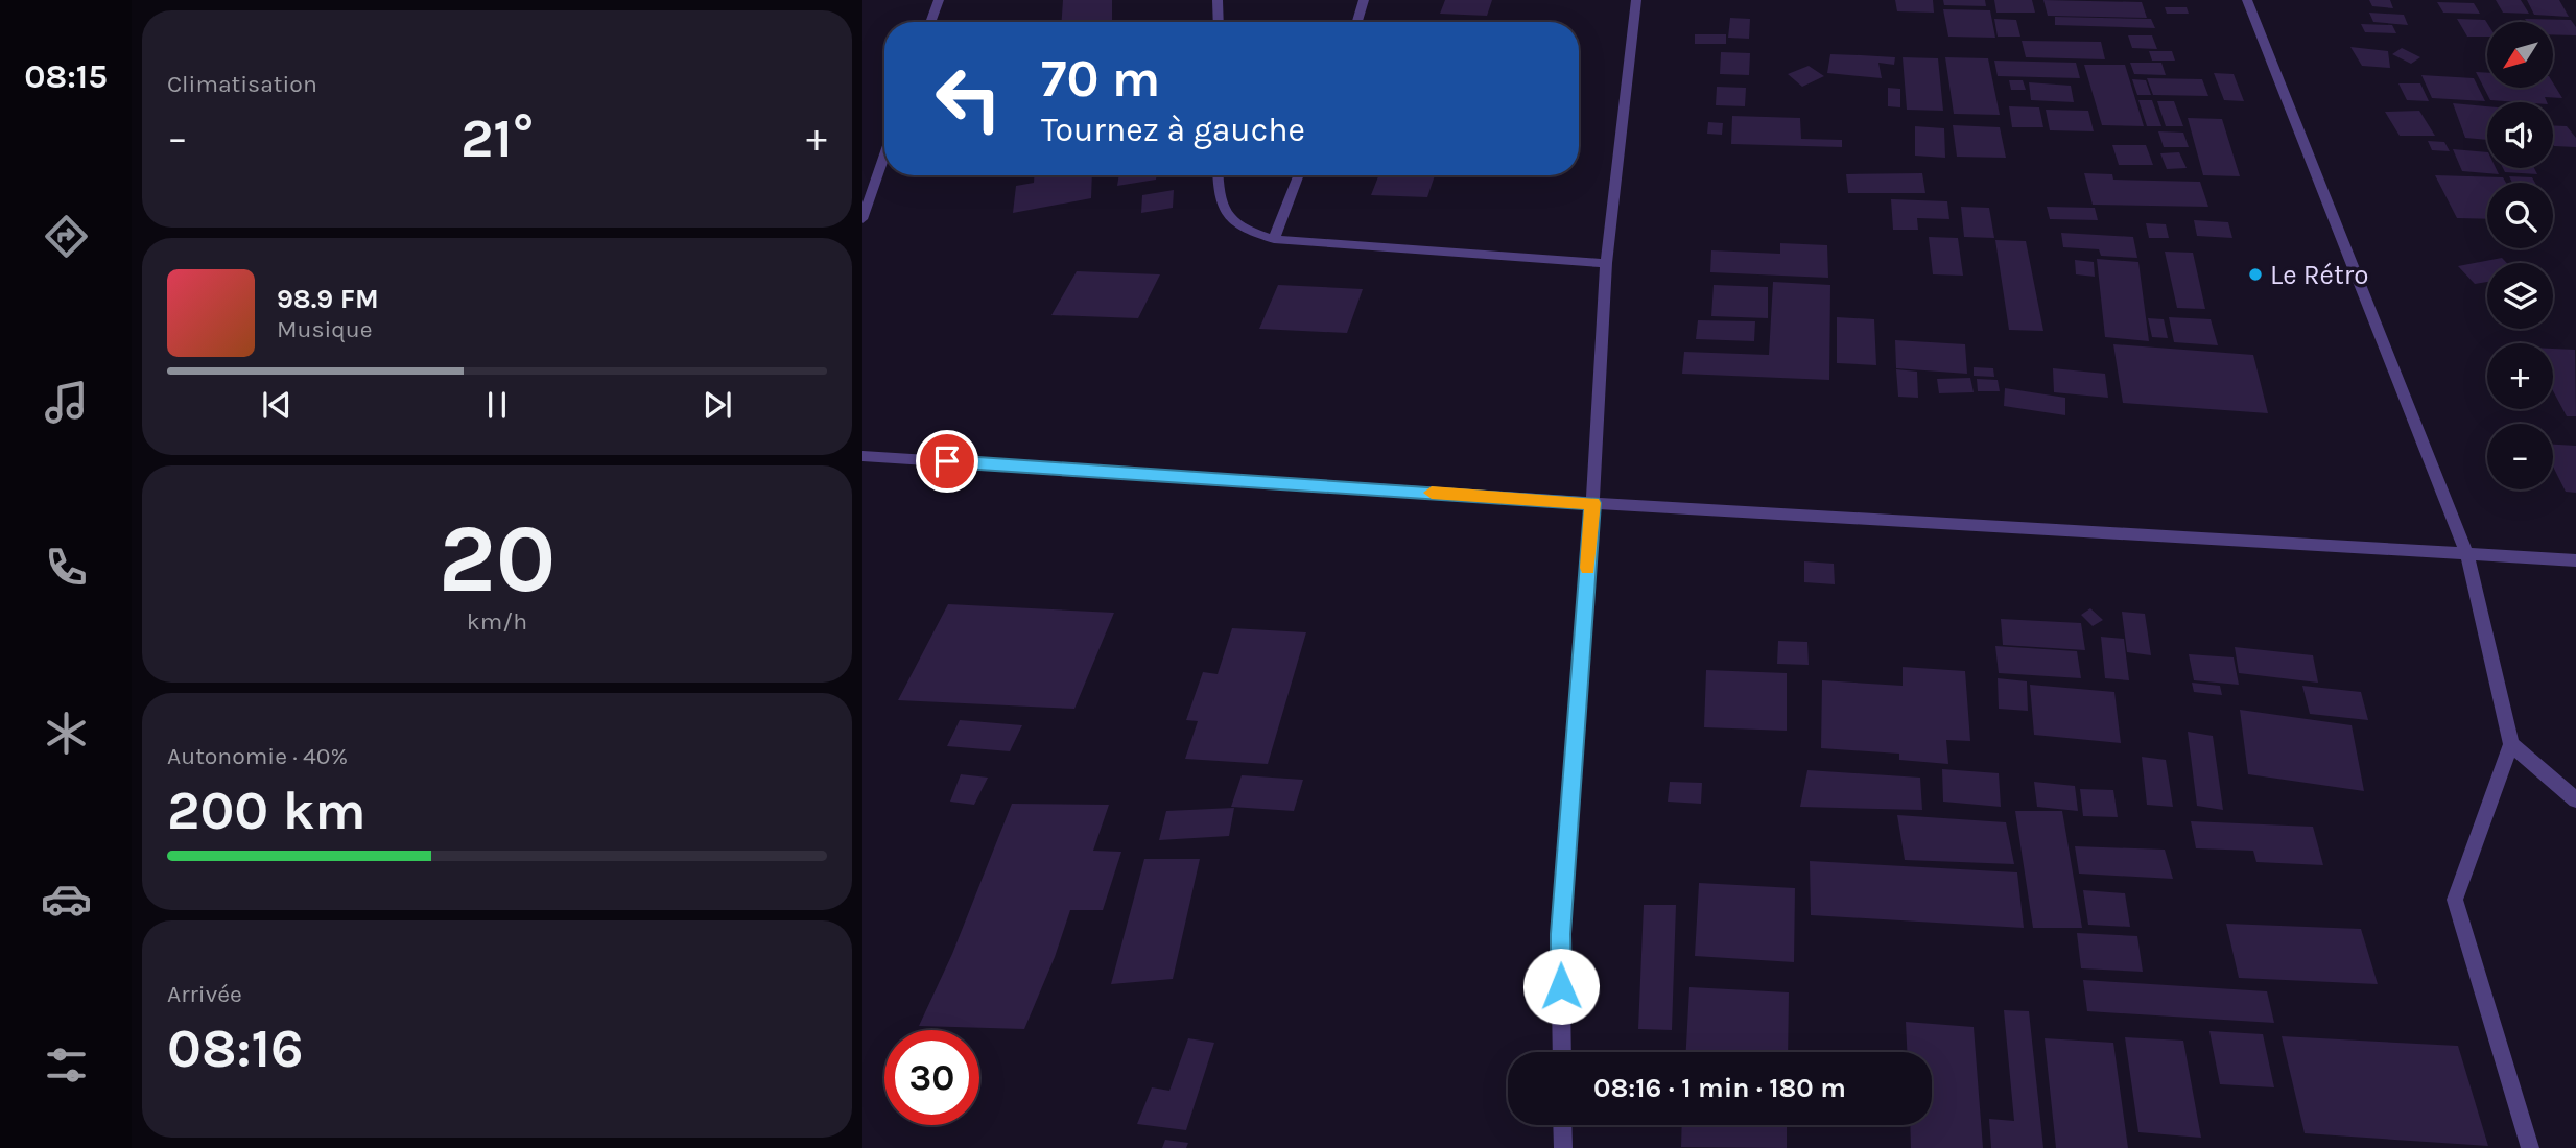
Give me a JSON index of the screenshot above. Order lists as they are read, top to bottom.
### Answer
{
  "places": ["Le Rétro"],
  "north": "bottom left",
  "page": {
    "tabs": "08:15",
    "tile": [
      "Climatisation",
      ["20", "km/h"],
      ["Autonomie · 40%", "200 km"],
      ["Arrivée", "08:16"]
    ],
    "map_buttons": ["+", "−"],
    "turn": ["70 m", "Tournez à gauche"],
    "heat": ["−", "21°", "+"],
    "song": ["98.9 FM", "Musique"],
    "limit": "30",
    "trip": "08:16 · 1 min · 180 m"
  }
}
